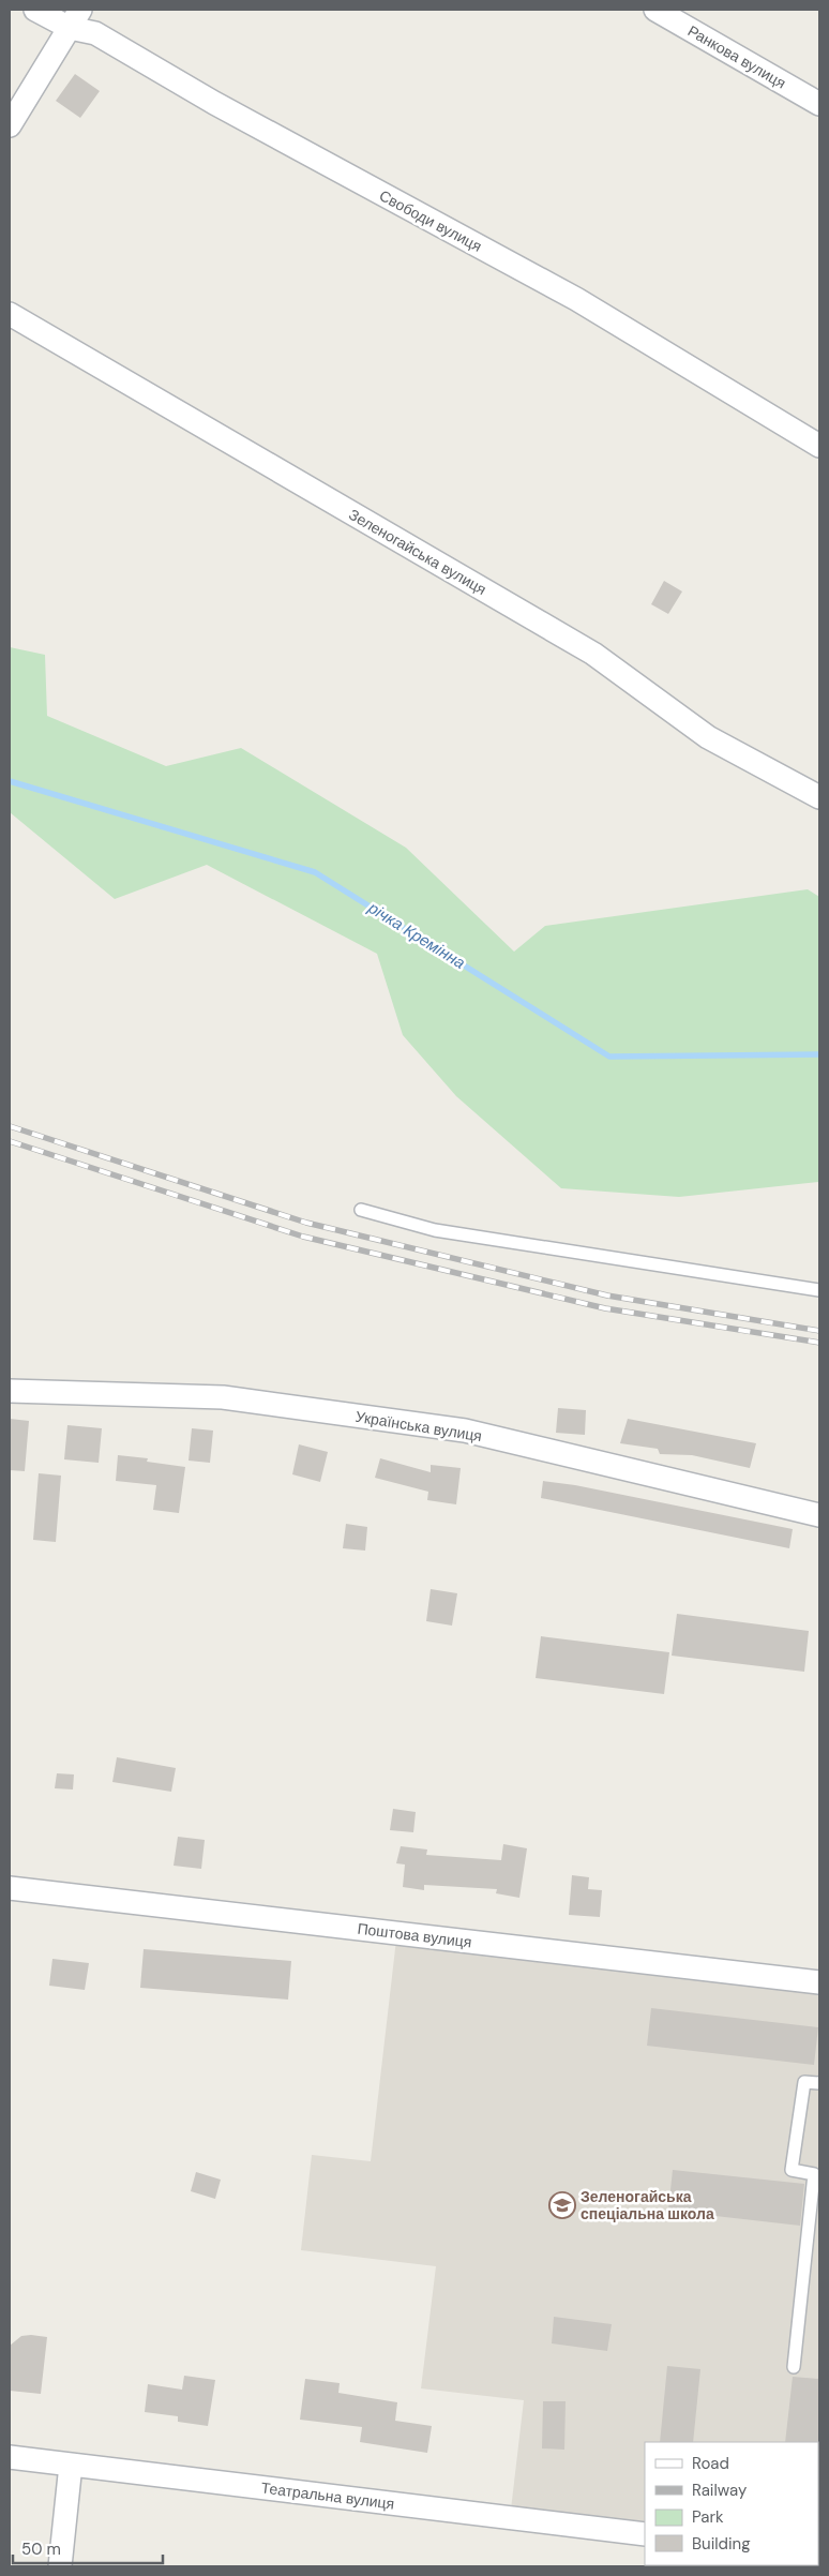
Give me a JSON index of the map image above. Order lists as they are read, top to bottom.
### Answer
{
  "streets": {
    "street": [
      "Ранкова вулиця",
      "Свободи вулиця",
      "Зеленогайська вулиця",
      "Українська вулиця",
      "Поштова вулиця",
      "Театральна вулиця"
    ]
  },
  "water": ["річка Кремінна"],
  "places": {
    "school or university": ["Зеленогайська спеціальна школа"]
  },
  "legend": [
    "Road",
    "Railway",
    "Park",
    "Building"
  ],
  "scale_bar": "50 m"
}
